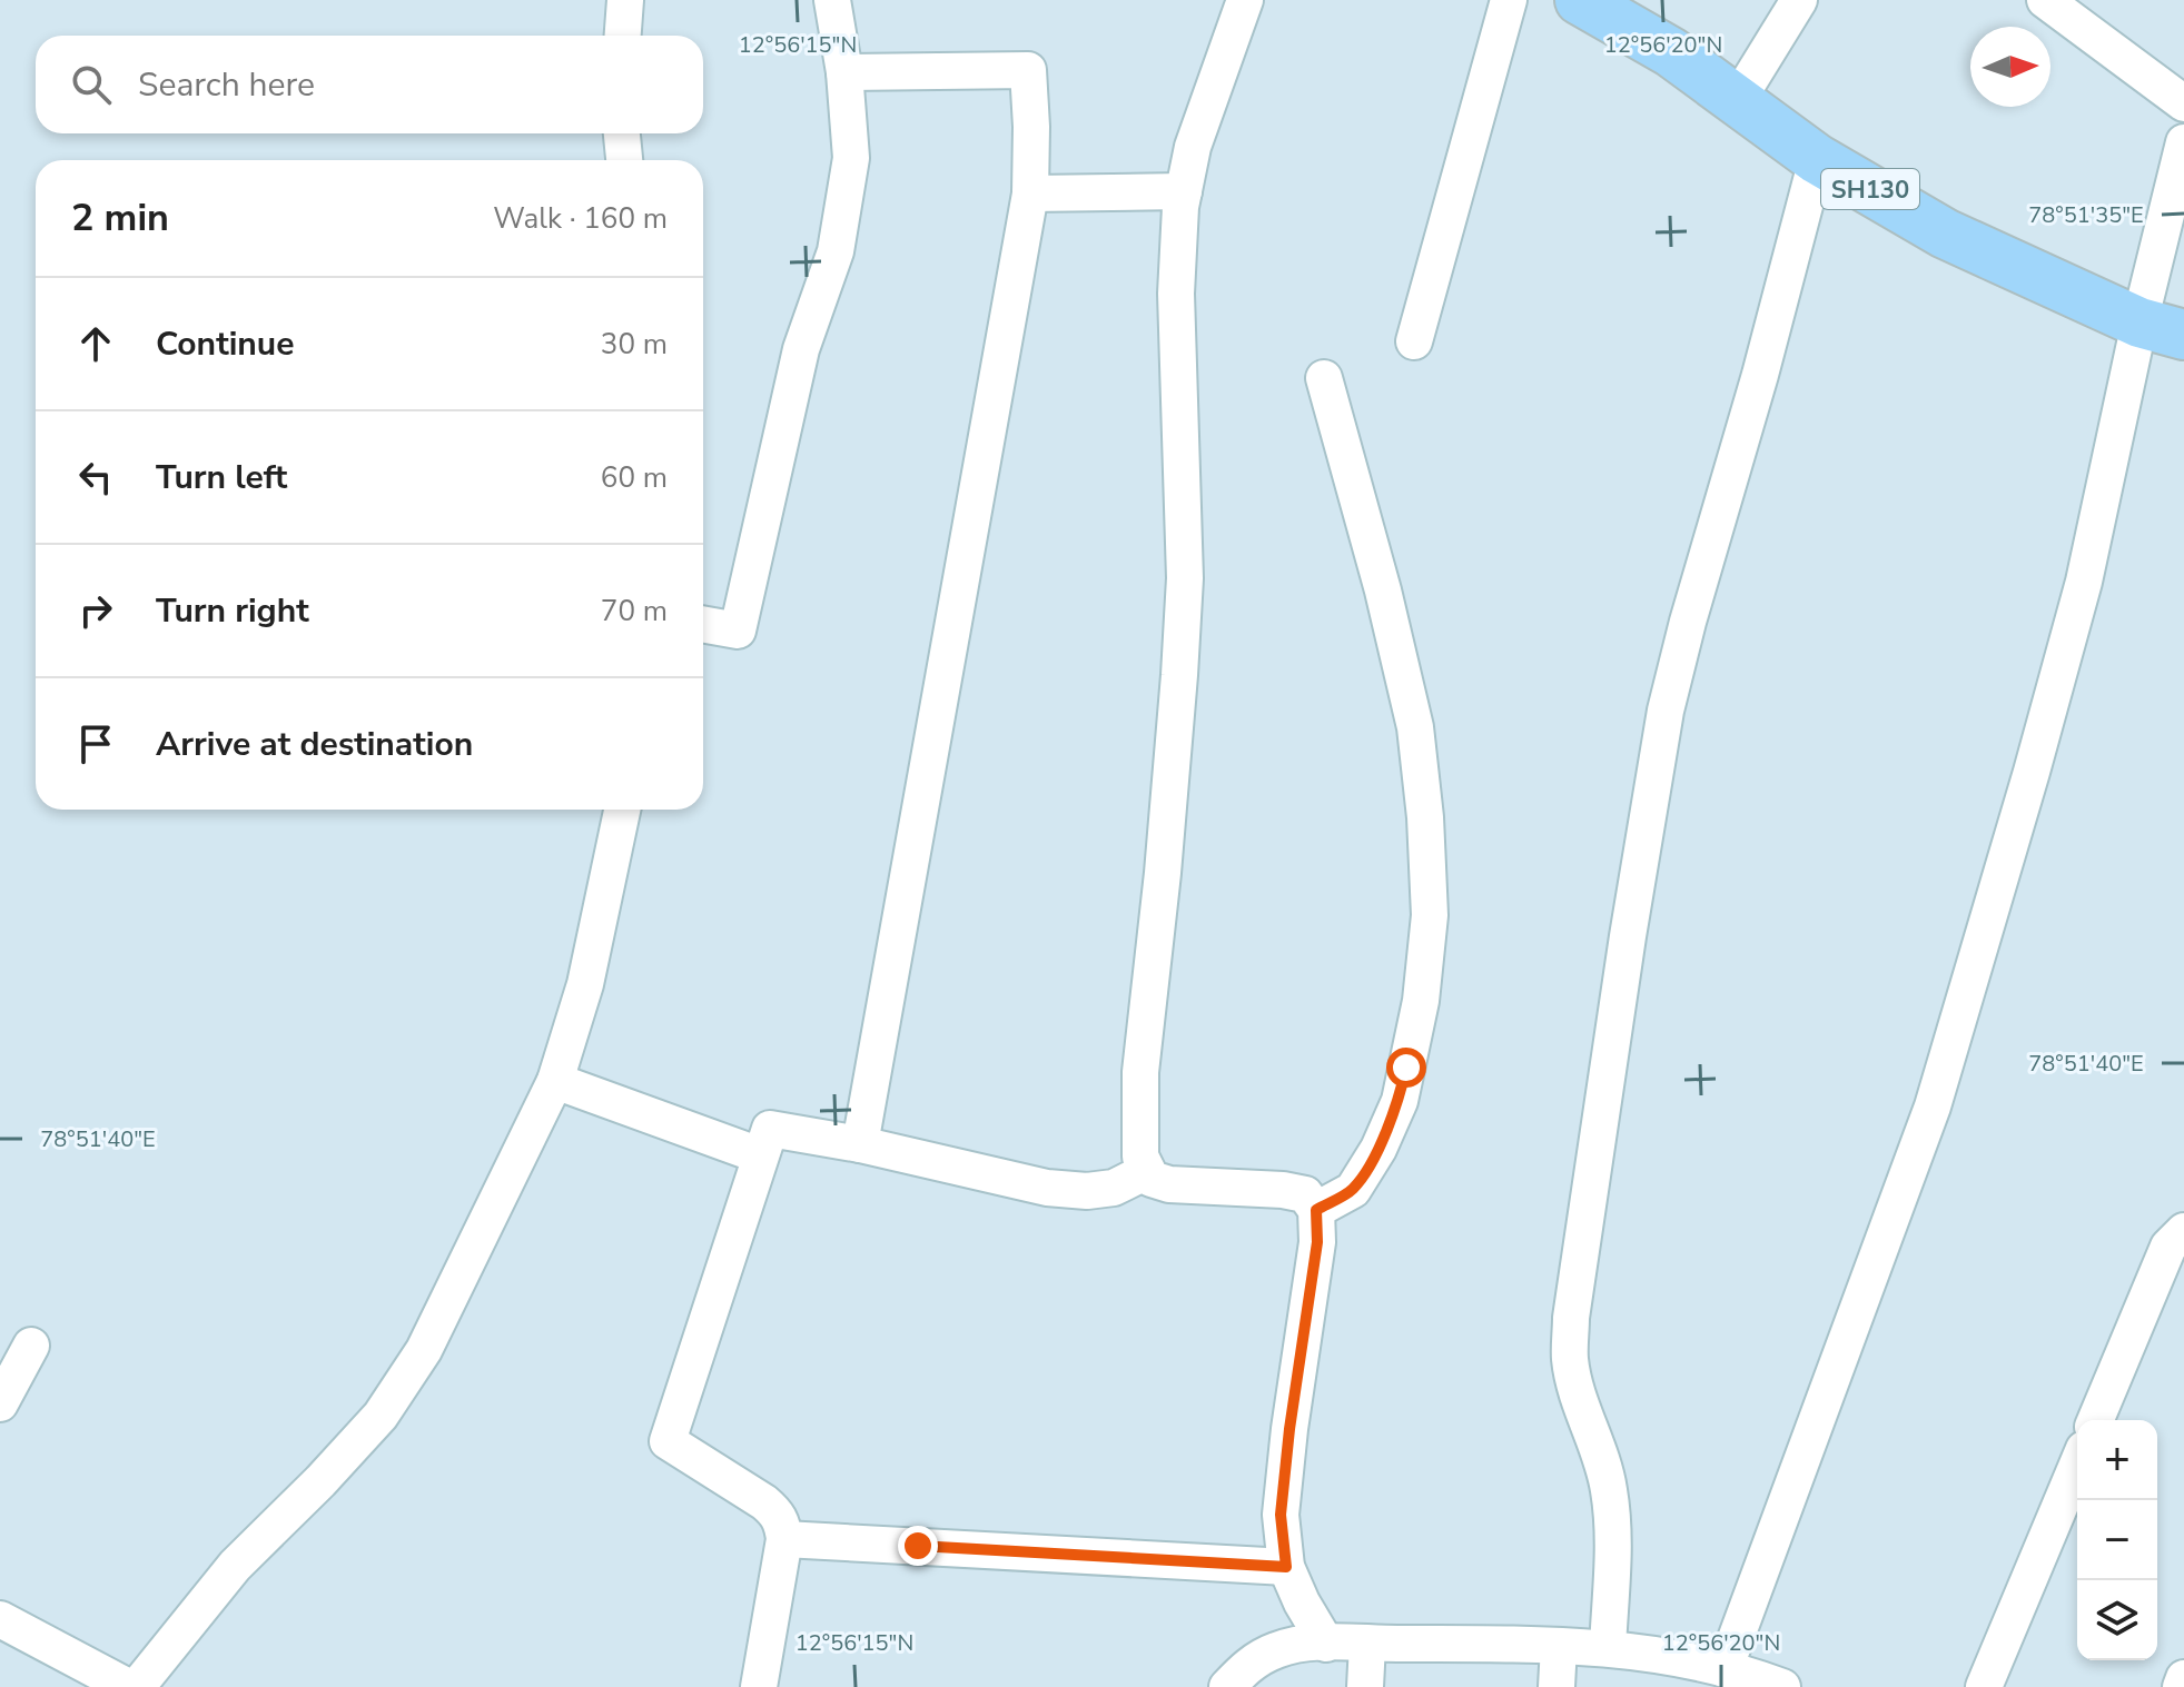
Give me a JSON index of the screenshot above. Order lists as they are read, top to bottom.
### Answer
{
  "streets": {
    "main road": ["SH130"]
  },
  "north": "right",
  "page": {
    "search": "Search here",
    "heading": ["2 min", "Walk · 160 m"],
    "list": [
      ["Continue", "30 m"],
      ["Turn left", "60 m"],
      ["Turn right", "70 m"],
      "Arrive at destination"
    ],
    "map_buttons": ["+", "−"]
  },
  "coordinates": [
    "12°56'15\"N",
    "12°56'20\"N",
    "78°51'35\"E",
    "78°51'40\"E"
  ]
}
